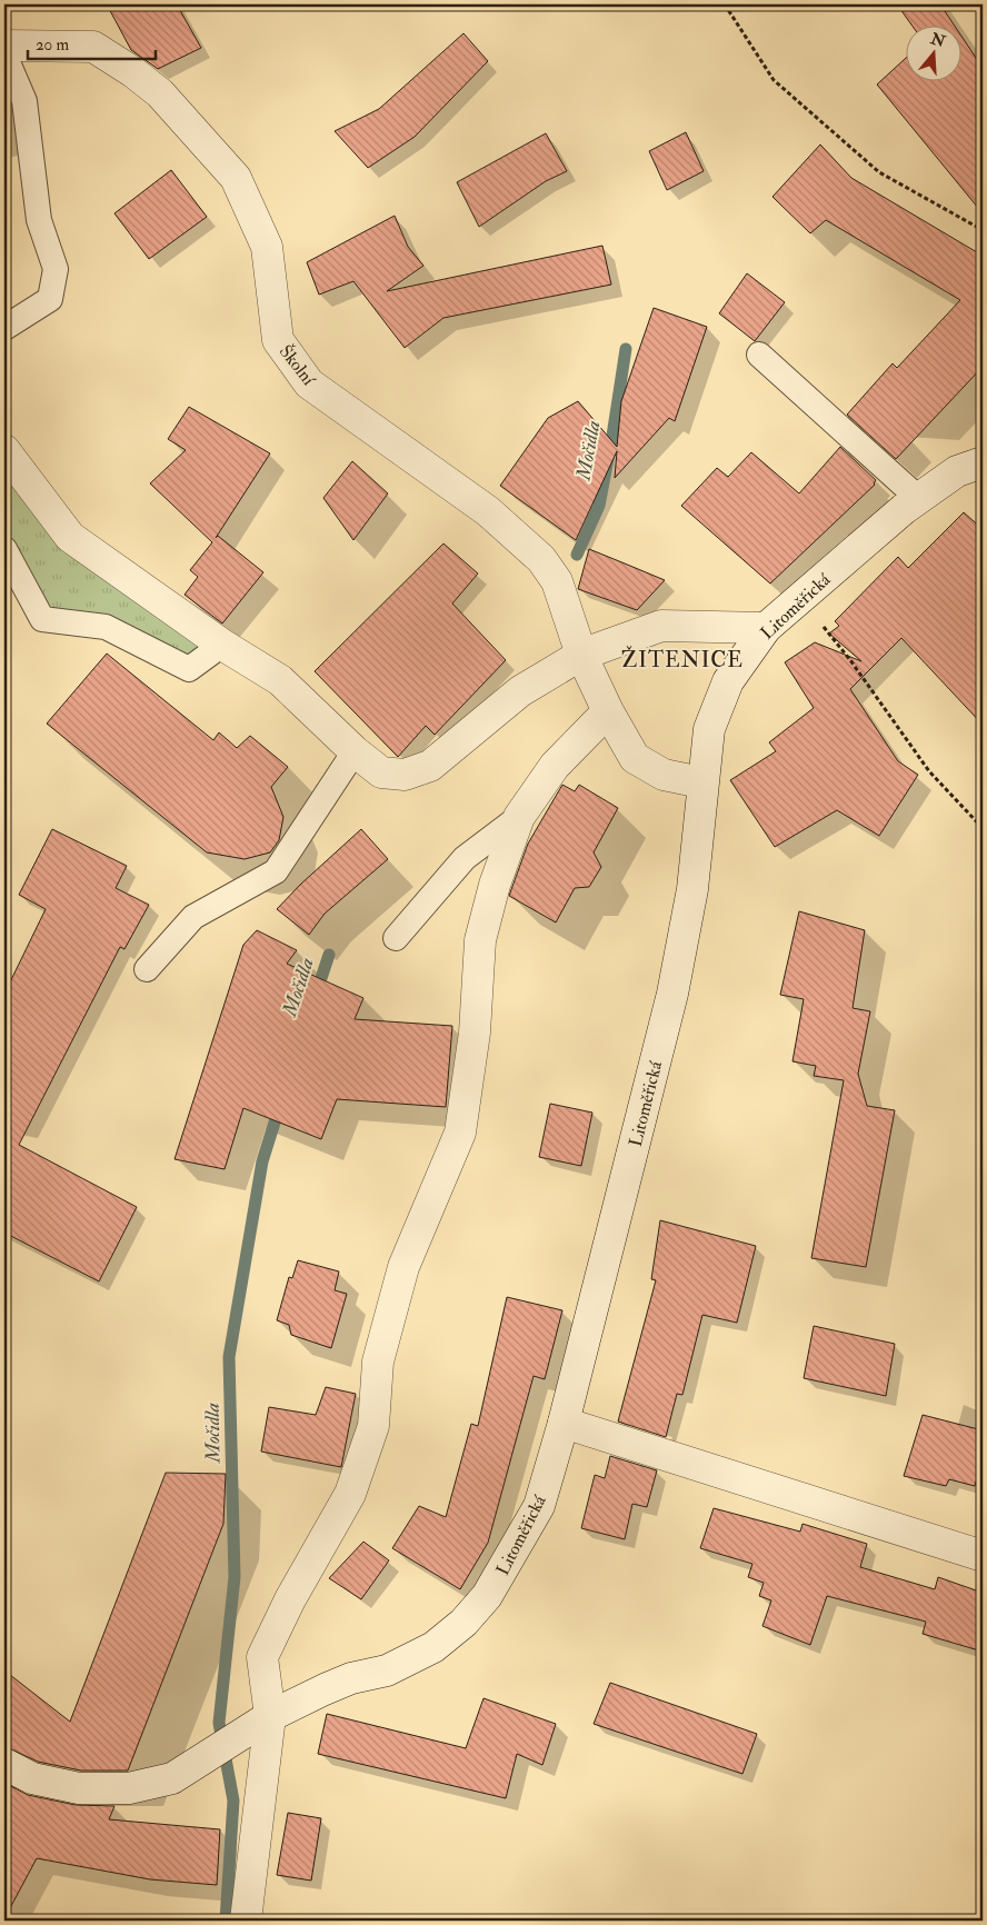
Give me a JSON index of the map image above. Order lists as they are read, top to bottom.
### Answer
{
  "streets": {
    "street": ["Školní", "Litoměřická"]
  },
  "crossings": [
    ["Školní", "Litoměřická"]
  ],
  "districts": ["ŽITENICE"],
  "water": ["Močidla"],
  "scale_bar": "20 m",
  "north": "top"
}
